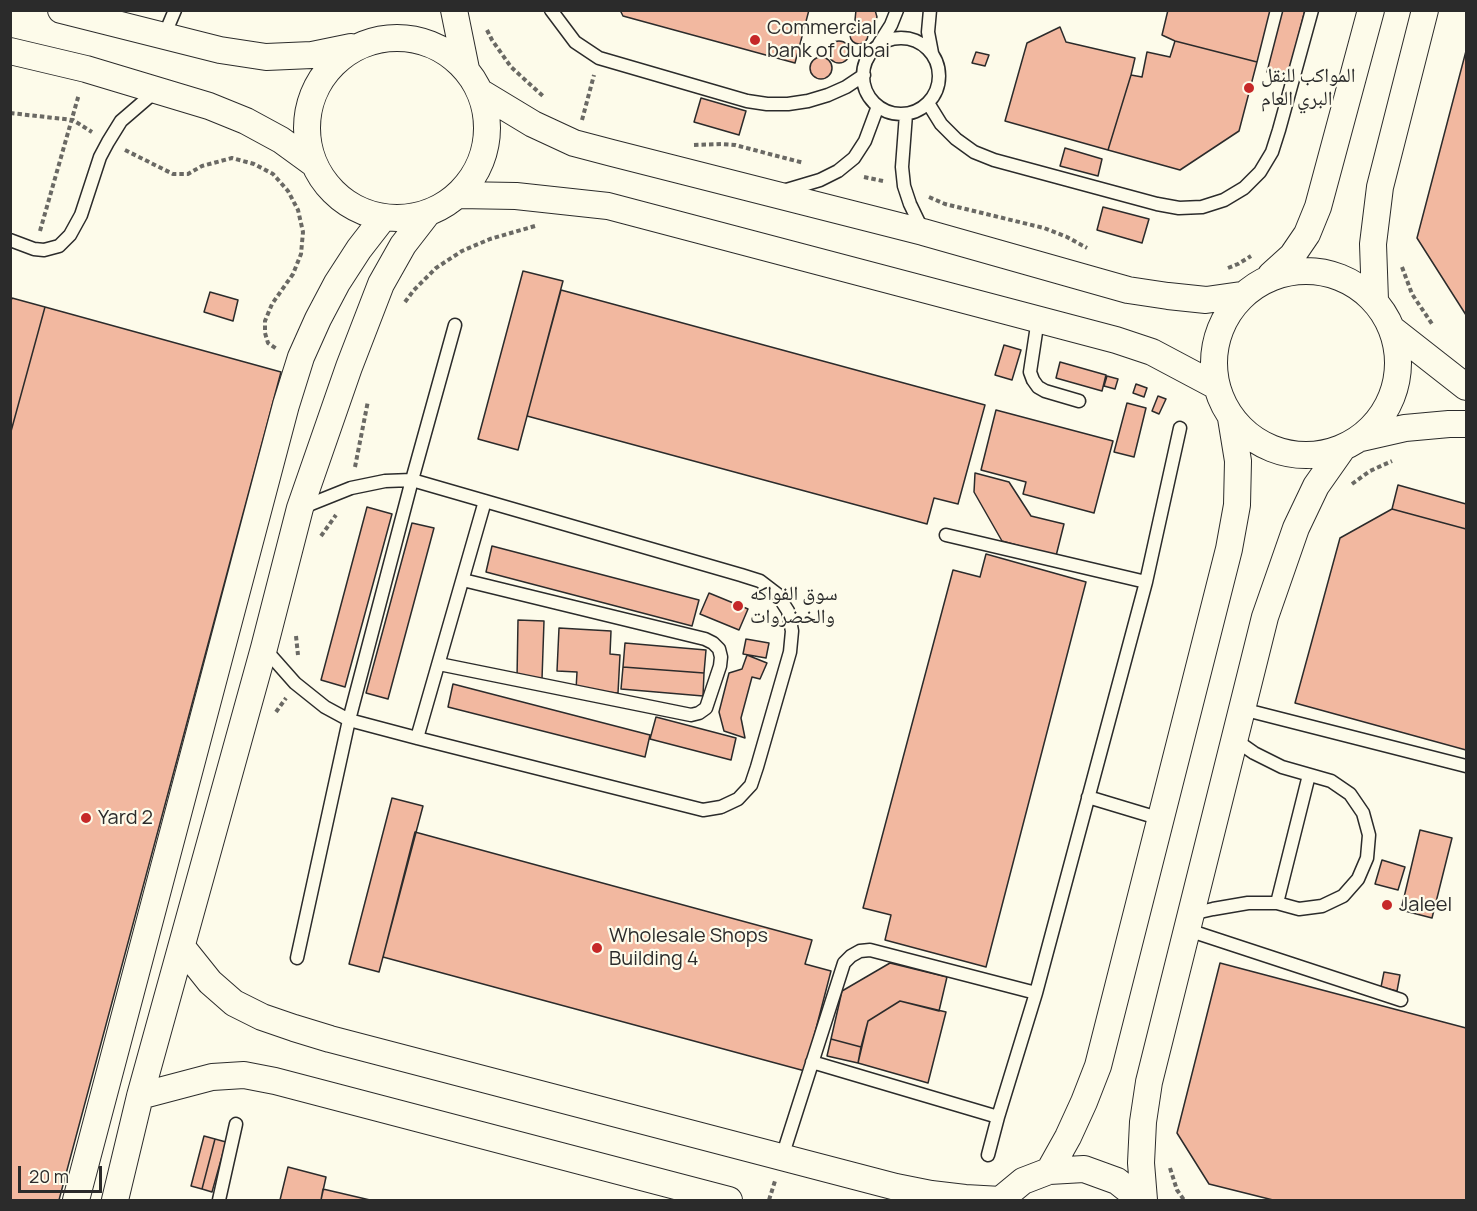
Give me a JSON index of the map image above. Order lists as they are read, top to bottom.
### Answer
{
  "places": [
    "Commercial bank of dubai",
    "المواكب للنقل البري العام",
    "سوق الفواكه والخضروات",
    "Yard 2",
    "Jaleel",
    "Wholesale Shops Building 4"
  ],
  "scale_bar": "20 m"
}
